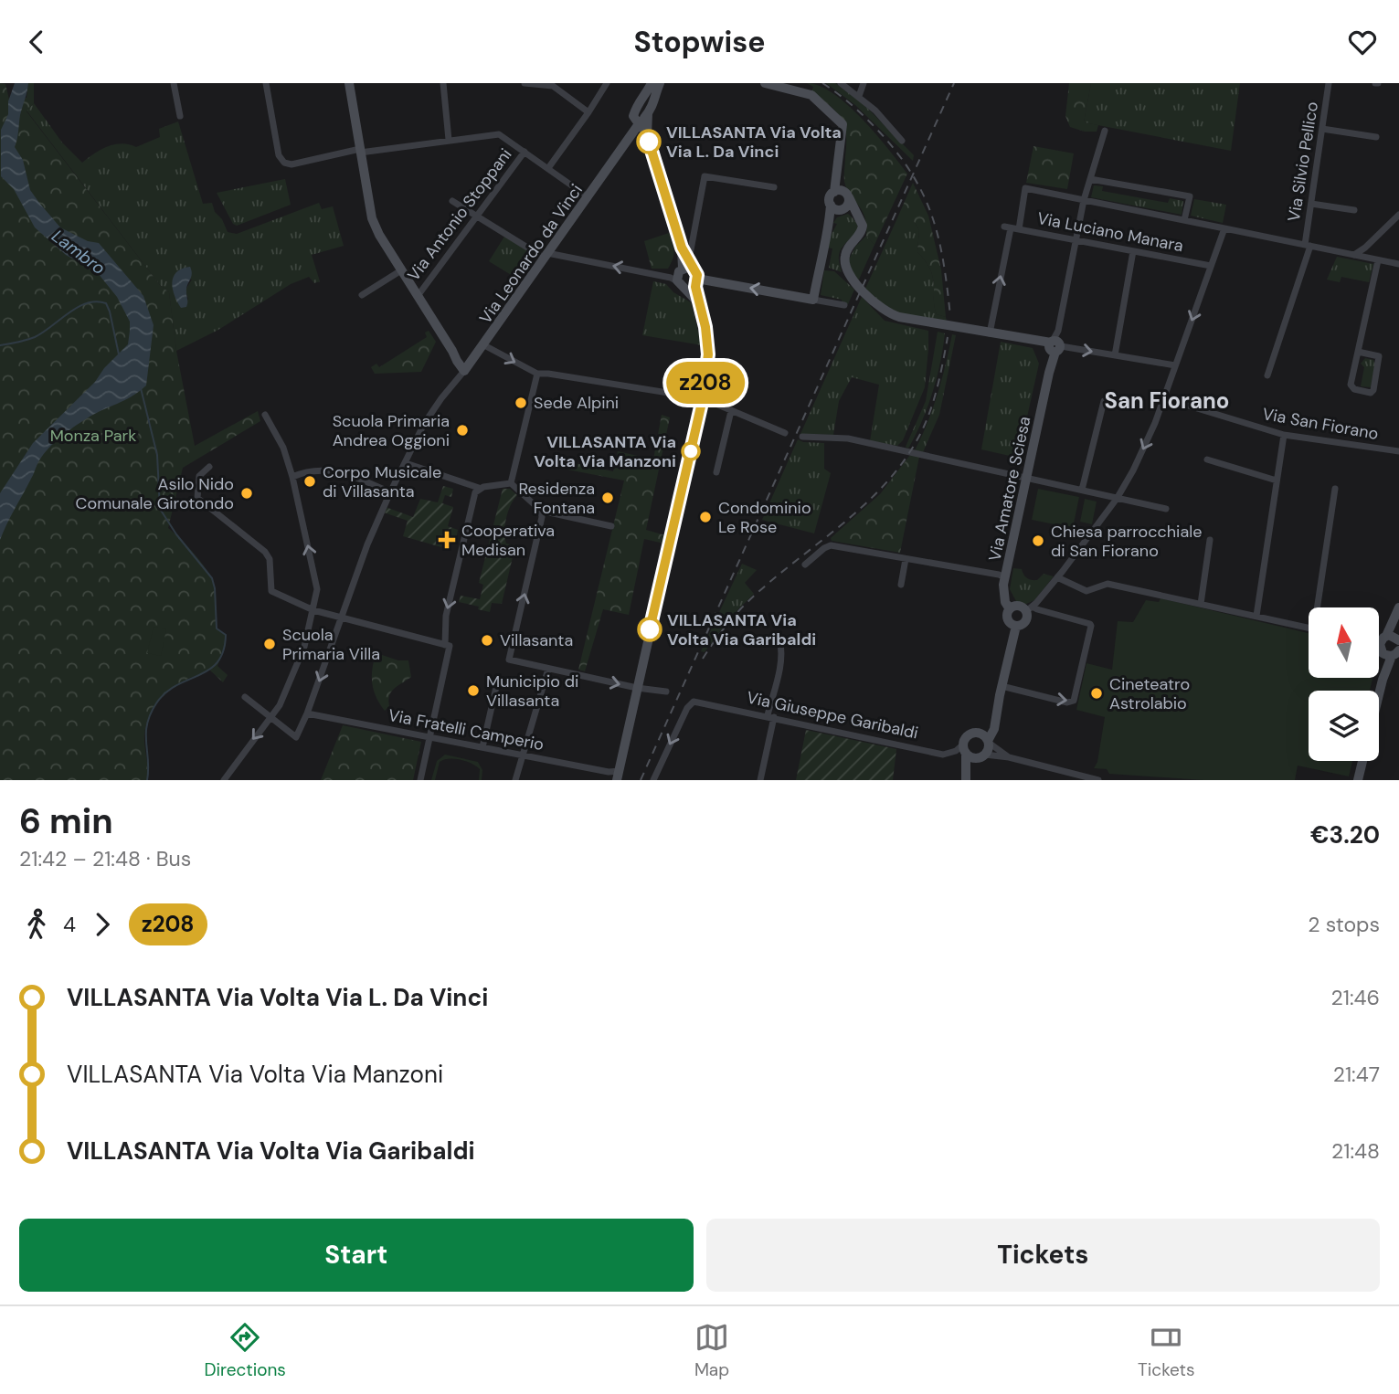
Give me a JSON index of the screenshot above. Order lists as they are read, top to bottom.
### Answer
{
  "streets": {
    "street": [
      "Via Silvio Pellico",
      "Via Antonio Stoppani",
      "Via Luciano Manara",
      "Via Leonardo da Vinci",
      "Via San Fiorano",
      "Via Amatore Sciesa",
      "Via Giuseppe Garibaldi",
      "Via Fratelli Camperio"
    ]
  },
  "crossings": [
    ["Via Luciano Manara", "Via Amatore Sciesa"]
  ],
  "districts": ["San Fiorano"],
  "water": ["Lambro"],
  "parks": ["Monza Park"],
  "places": {
    "other": [
      "VILLASANTA Via Volta Via L. Da Vinci",
      "Sede Alpini",
      "Scuola Primaria Andrea Oggioni",
      "VILLASANTA Via Volta Via Manzoni",
      "Corpo Musicale di Villasanta",
      "Asilo Nido Comunale Girotondo",
      "Residenza Fontana",
      "Condominio Le Rose",
      "Chiesa parrocchiale di San Fiorano",
      "VILLASANTA Via Volta Via Garibaldi",
      "Villasanta",
      "Scuola Primaria Villa",
      "Municipio di Villasanta",
      "Cineteatro Astrolabio"
    ],
    "health": ["Cooperativa Medisan"]
  },
  "lines": ["bus line z208"],
  "north": "top",
  "page": {
    "header": "Stopwise",
    "on_map": "z208",
    "heading": ["6 min", "21:42 – 21:48 · Bus", "€3.20"],
    "legs": ["4", "z208", "2 stops"],
    "list": [
      {
        "name": "VILLASANTA Via Volta Via L. Da Vinci",
        "value": "21:46"
      },
      {
        "name": "VILLASANTA Via Volta Via Manzoni",
        "value": "21:47"
      },
      {
        "name": "VILLASANTA Via Volta Via Garibaldi",
        "value": "21:48"
      }
    ],
    "buttons": ["Start", "Tickets"],
    "tabs": ["Directions", "Map", "Tickets"]
  }
}
